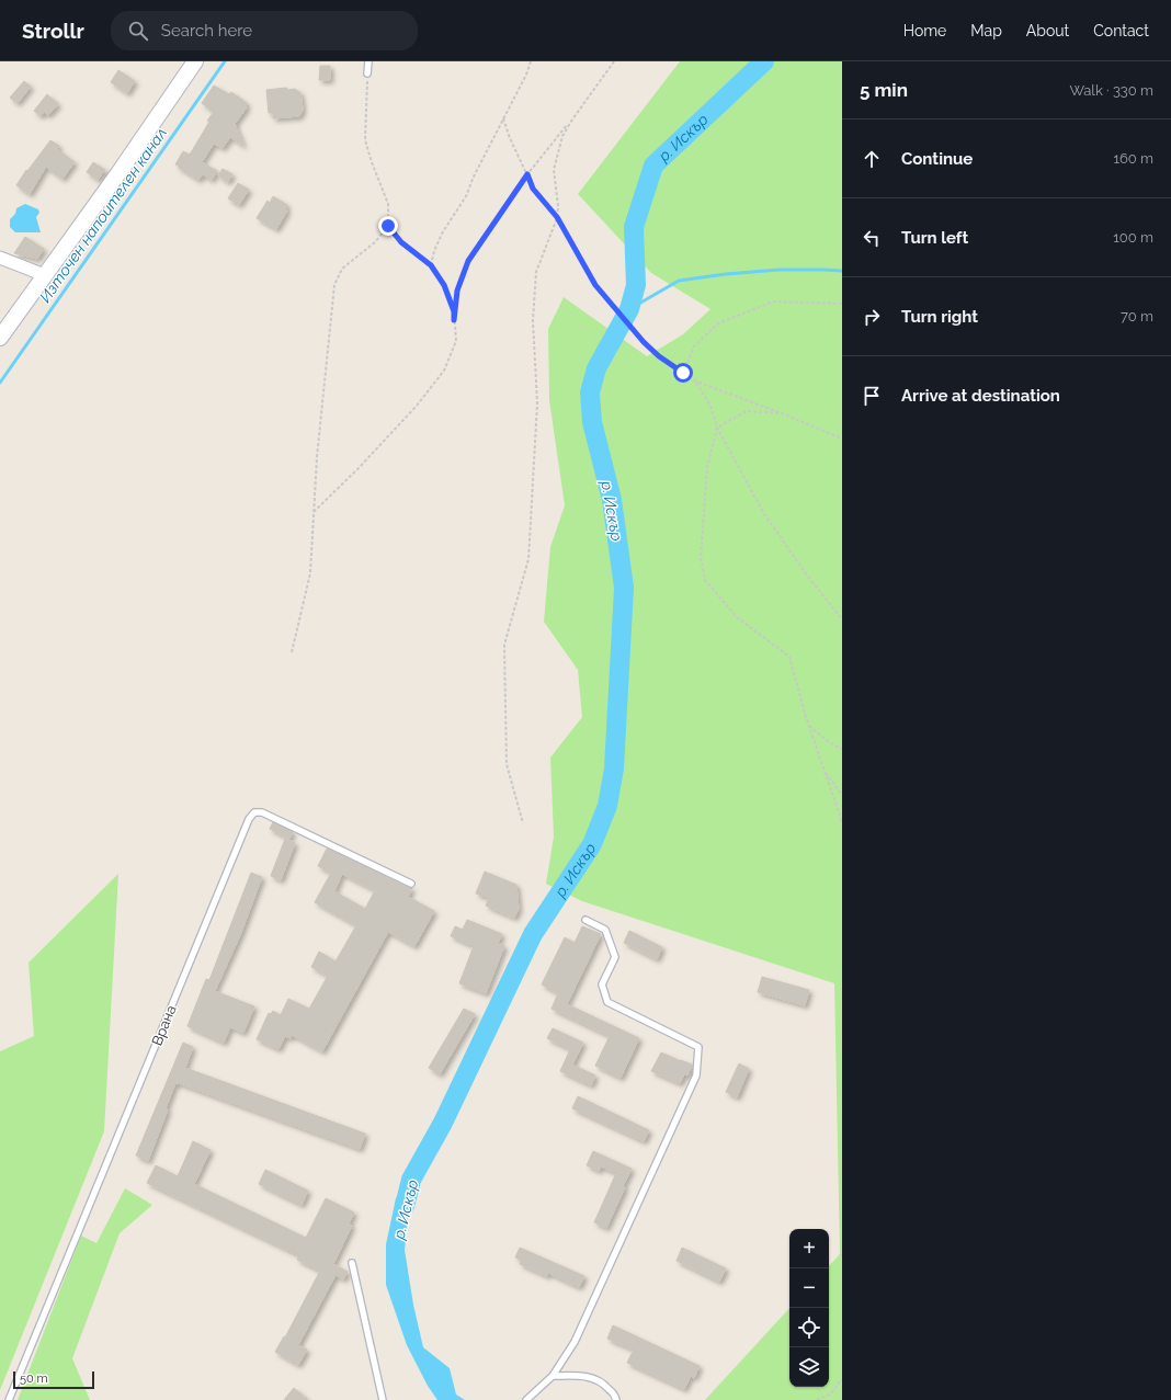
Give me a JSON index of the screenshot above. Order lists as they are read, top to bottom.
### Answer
{
  "streets": {
    "lane": ["Врана"]
  },
  "water": ["р. Искър", "Източен напоителен канал"],
  "scale_bar": "50 m",
  "page": {
    "header": "Strollr",
    "search": "Search here",
    "nav": [
      "Home",
      "Map",
      "About",
      "Contact"
    ],
    "heading": ["5 min", "Walk · 330 m"],
    "list": [
      ["Continue", "160 m"],
      ["Turn left", "100 m"],
      ["Turn right", "70 m"],
      "Arrive at destination"
    ],
    "map_buttons": ["+", "−"],
    "scale": "50 m"
  }
}
